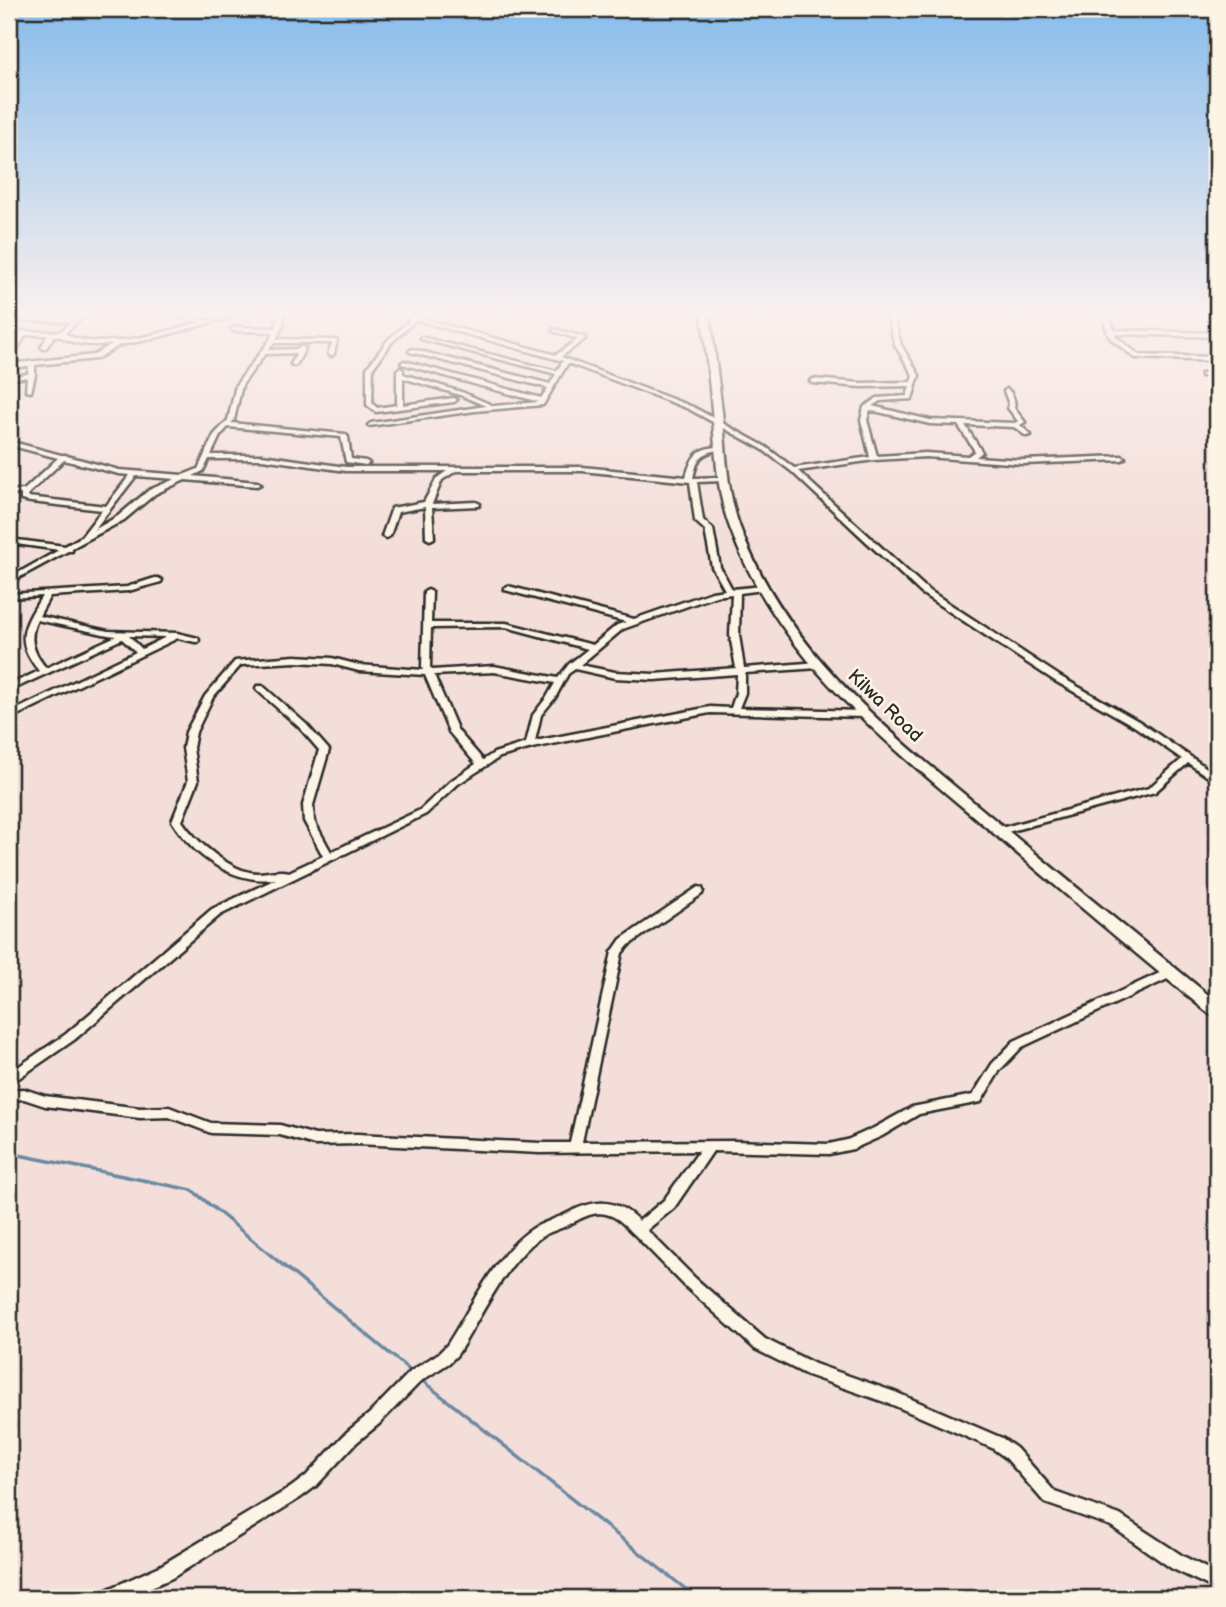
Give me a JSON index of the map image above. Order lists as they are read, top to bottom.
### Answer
{
  "streets": {
    "highway": ["Kilwa Road"]
  }
}
